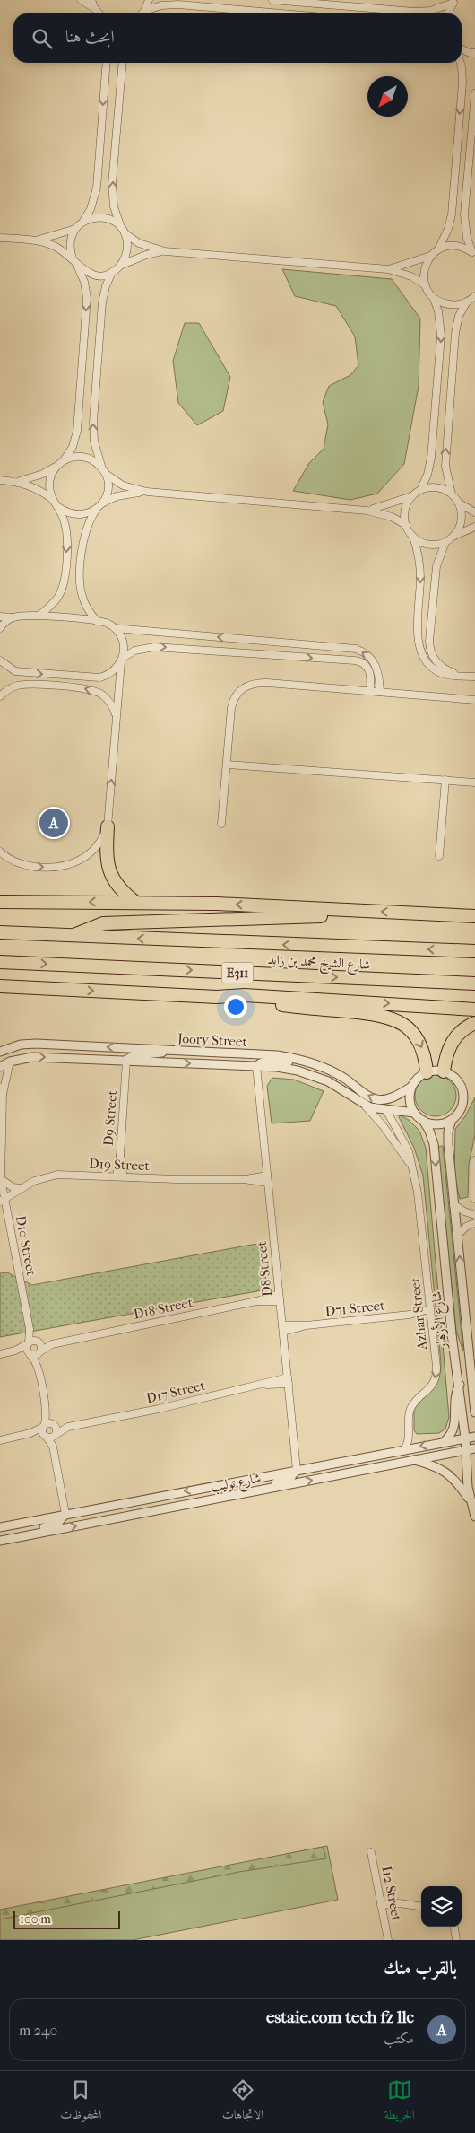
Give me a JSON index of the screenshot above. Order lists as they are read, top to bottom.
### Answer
{
  "streets": {
    "highway": ["شارع الشيخ محمد بن زايد", "E311"],
    "street": [
      "Joory Street",
      "D9 Street",
      "D19 Street",
      "D10 Street",
      "D8 Street",
      "D18 Street",
      "D71 Street",
      "Azhar Street",
      "شارع الأزهار",
      "D17 Street",
      "شارع توليب",
      "I12 Street"
    ]
  },
  "crossings": [
    ["Joory Street", "D9 Street"],
    ["Joory Street", "D10 Street"],
    ["Joory Street", "D8 Street"],
    ["Joory Street", "Azhar Street"],
    ["Joory Street", "شارع الأزهار"],
    ["D9 Street", "D19 Street"],
    ["D19 Street", "D10 Street"],
    ["D19 Street", "D8 Street"],
    ["D10 Street", "D18 Street"],
    ["D8 Street", "D18 Street"],
    ["D8 Street", "D71 Street"],
    ["D8 Street", "D17 Street"],
    ["D8 Street", "شارع توليب"],
    ["D71 Street", "Azhar Street"],
    ["Azhar Street", "شارع توليب"],
    ["شارع الأزهار", "شارع توليب"]
  ],
  "scale_bar": "100 m",
  "north": "bottom left",
  "page": {
    "search": "ابحث هنا",
    "pins": "A",
    "scale": "100 m",
    "heading": "بالقرب منك",
    "list": [
      {
        "mark": "A",
        "name": "estaie.com tech fz llc",
        "note": "مكتب",
        "value": "240 m"
      }
    ],
    "nav": ["الخريطة", "الاتجاهات", "المحفوظات"]
  }
}
